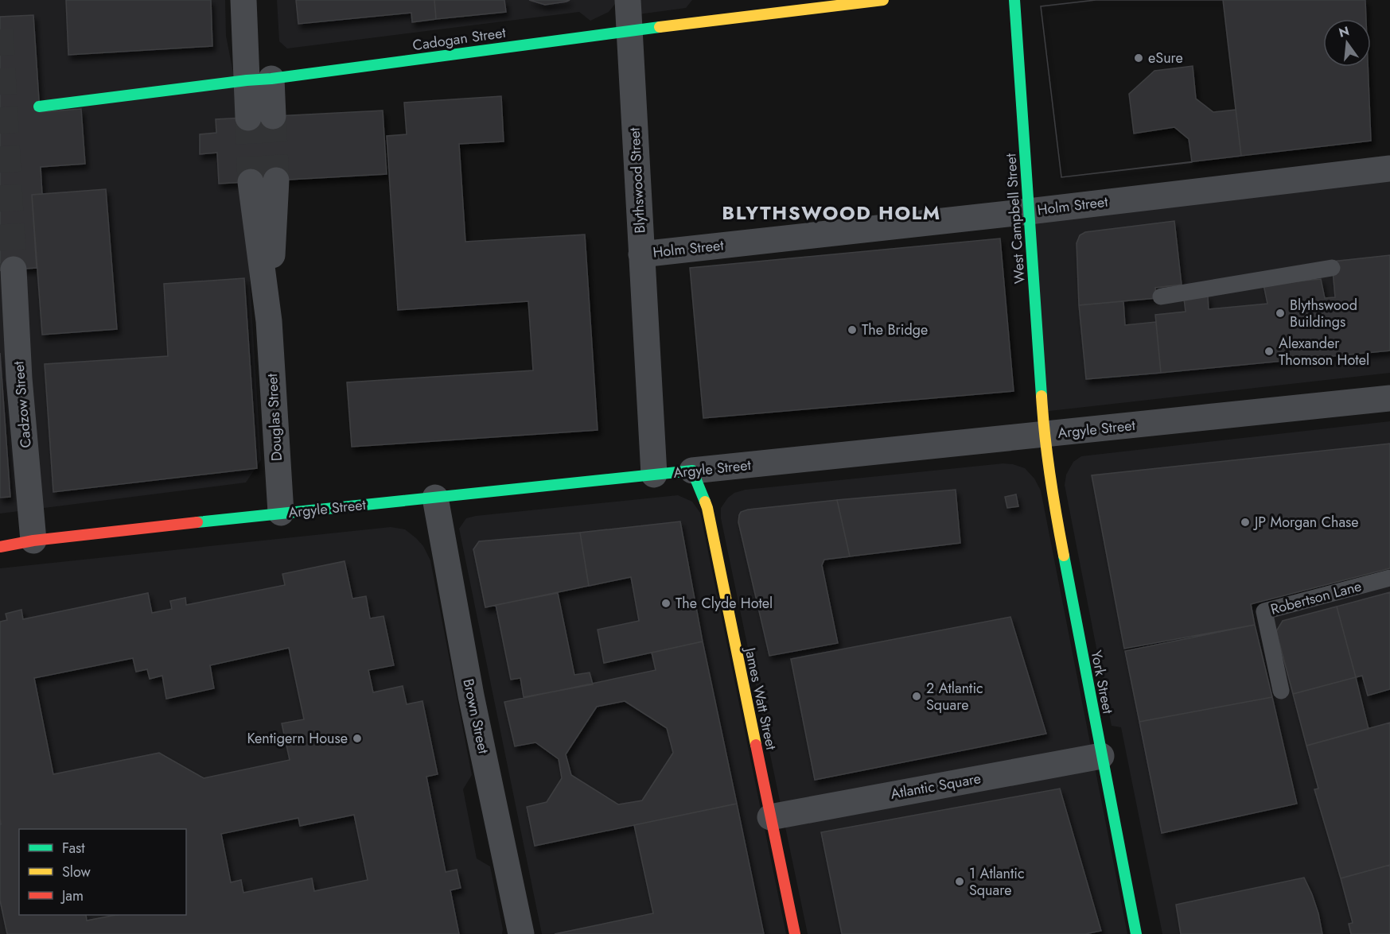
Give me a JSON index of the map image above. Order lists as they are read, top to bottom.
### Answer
{
  "streets": {
    "street": [
      "Cadogan Street",
      "Blythswood Street",
      "Holm Street",
      "West Campbell Street",
      "Cadzow Street",
      "Douglas Street",
      "Argyle Street",
      "York Street",
      "James Watt Street",
      "Brown Street",
      "Atlantic Square"
    ],
    "lane": ["Robertson Lane"]
  },
  "crossings": [
    ["Cadogan Street", "Blythswood Street"],
    ["Blythswood Street", "Holm Street"],
    ["Blythswood Street", "Argyle Street"],
    ["Holm Street", "West Campbell Street"],
    ["West Campbell Street", "Argyle Street"],
    ["West Campbell Street", "York Street"],
    ["Cadzow Street", "Argyle Street"],
    ["Douglas Street", "Argyle Street"],
    ["Argyle Street", "York Street"],
    ["Argyle Street", "James Watt Street"],
    ["Argyle Street", "Brown Street"],
    ["York Street", "Atlantic Square"],
    ["James Watt Street", "Atlantic Square"]
  ],
  "districts": ["BLYTHSWOOD HOLM"],
  "places": [
    "eSure",
    "Blythswood Buildings",
    "The Bridge",
    "Alexander Thomson Hotel",
    "JP Morgan Chase",
    "The Clyde Hotel",
    "2 Atlantic Square",
    "Kentigern House",
    "1 Atlantic Square"
  ],
  "legend": ["Fast", "Slow", "Jam"],
  "north": "top"
}
